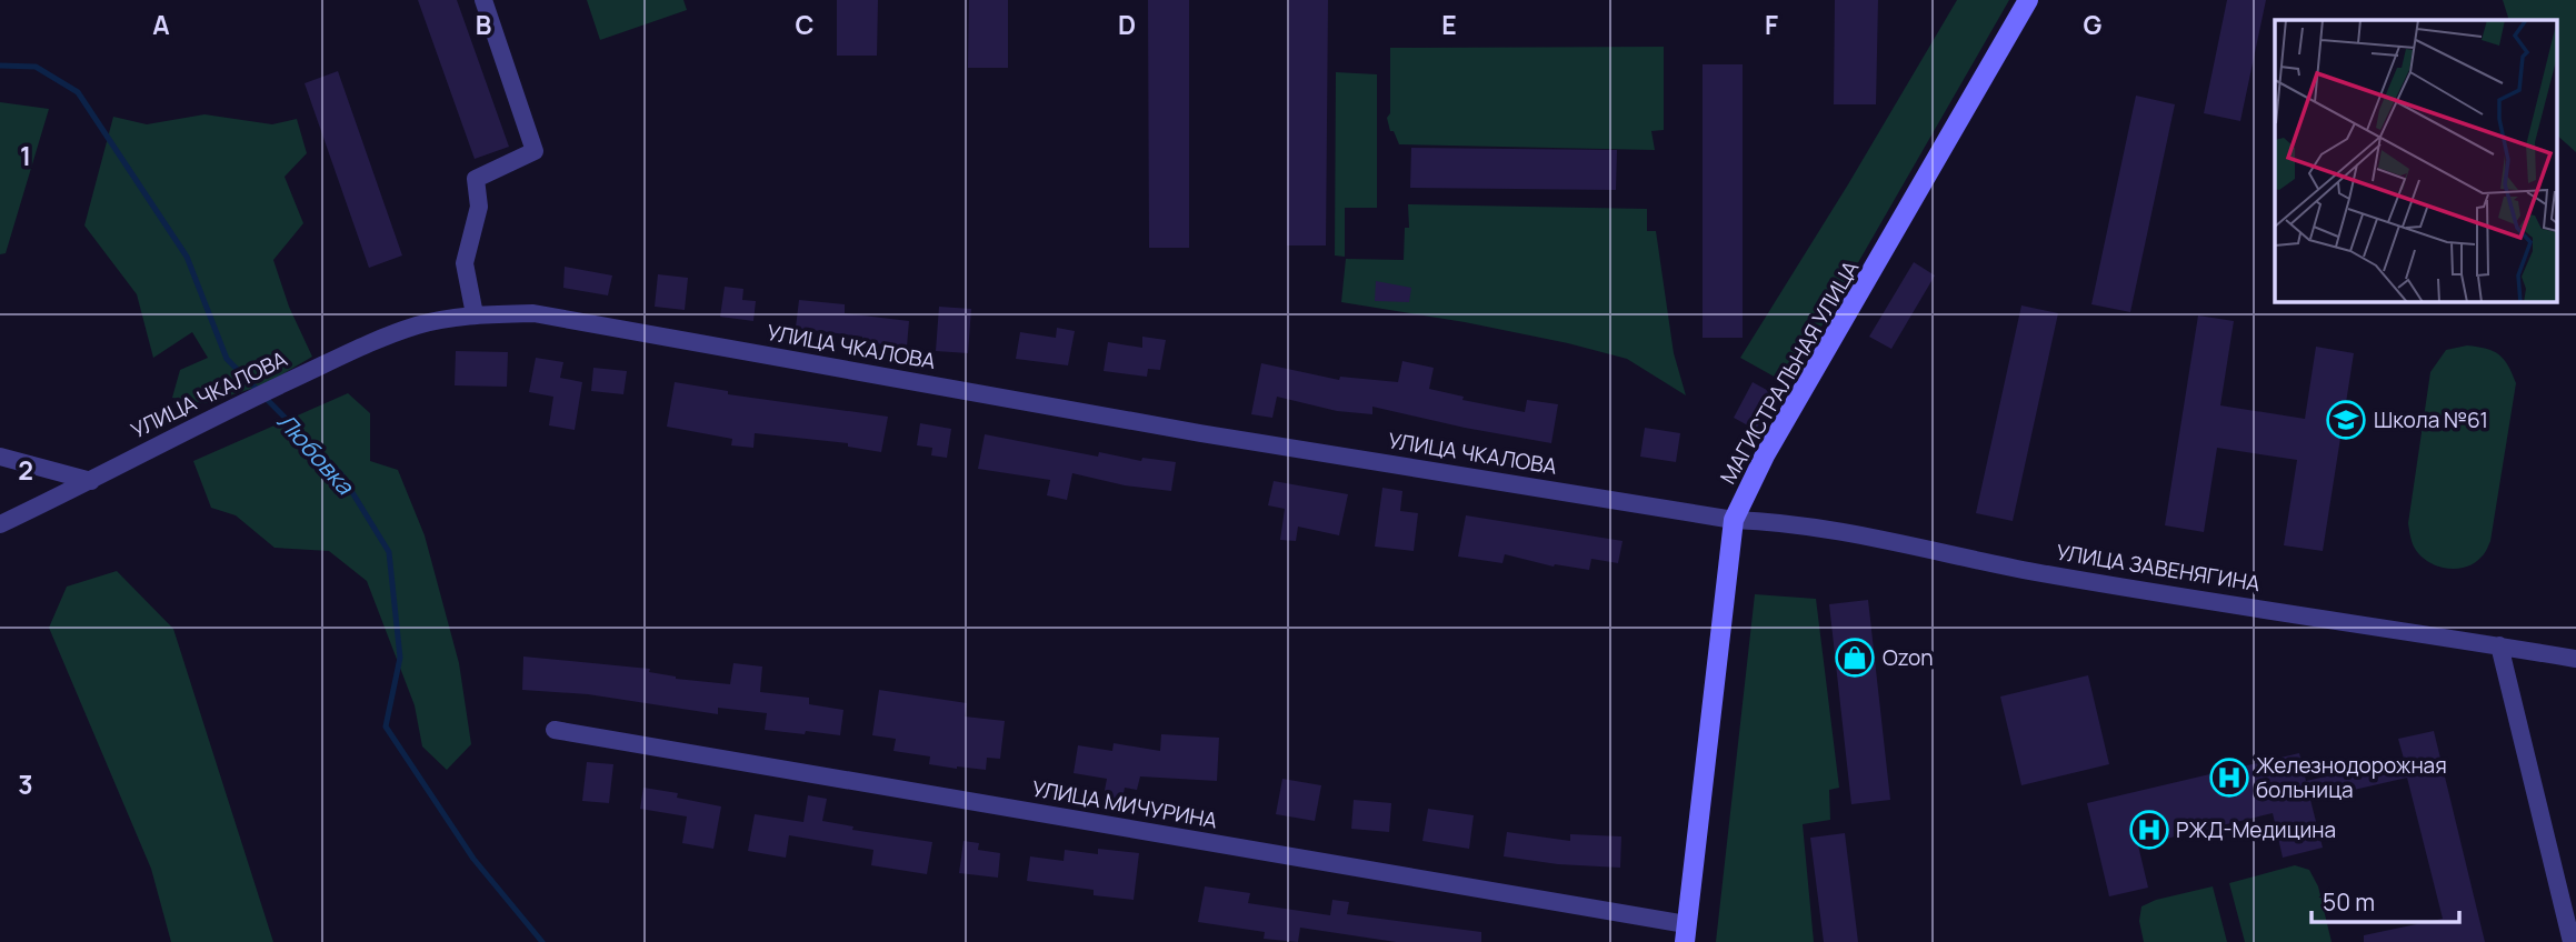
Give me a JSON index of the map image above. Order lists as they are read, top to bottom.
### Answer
{
  "streets": {
    "main road": ["МАГИСТРАЛЬНАЯ УЛИЦА"],
    "street": ["УЛИЦА ЧКАЛОВА", "УЛИЦА ЗАВЕНЯГИНА", "УЛИЦА МИЧУРИНА"]
  },
  "crossings": [
    ["УЛИЦА ЧКАЛОВА", "МАГИСТРАЛЬНАЯ УЛИЦА"],
    ["УЛИЦА ЧКАЛОВА", "УЛИЦА ЗАВЕНЯГИНА"],
    ["МАГИСТРАЛЬНАЯ УЛИЦА", "УЛИЦА ЗАВЕНЯГИНА"],
    ["МАГИСТРАЛЬНАЯ УЛИЦА", "УЛИЦА МИЧУРИНА"]
  ],
  "water": ["Любовка"],
  "places": {
    "school or university": ["Школа №61"],
    "shop": ["Ozon"],
    "hospital": ["Железнодорожная больница", "РЖД-Медицина"]
  },
  "scale_bar": "50 m",
  "grid": {
    "columns": [
      "A",
      "B",
      "C",
      "D",
      "E",
      "F",
      "G"
    ],
    "rows": ["1", "2", "3"]
  }
}
